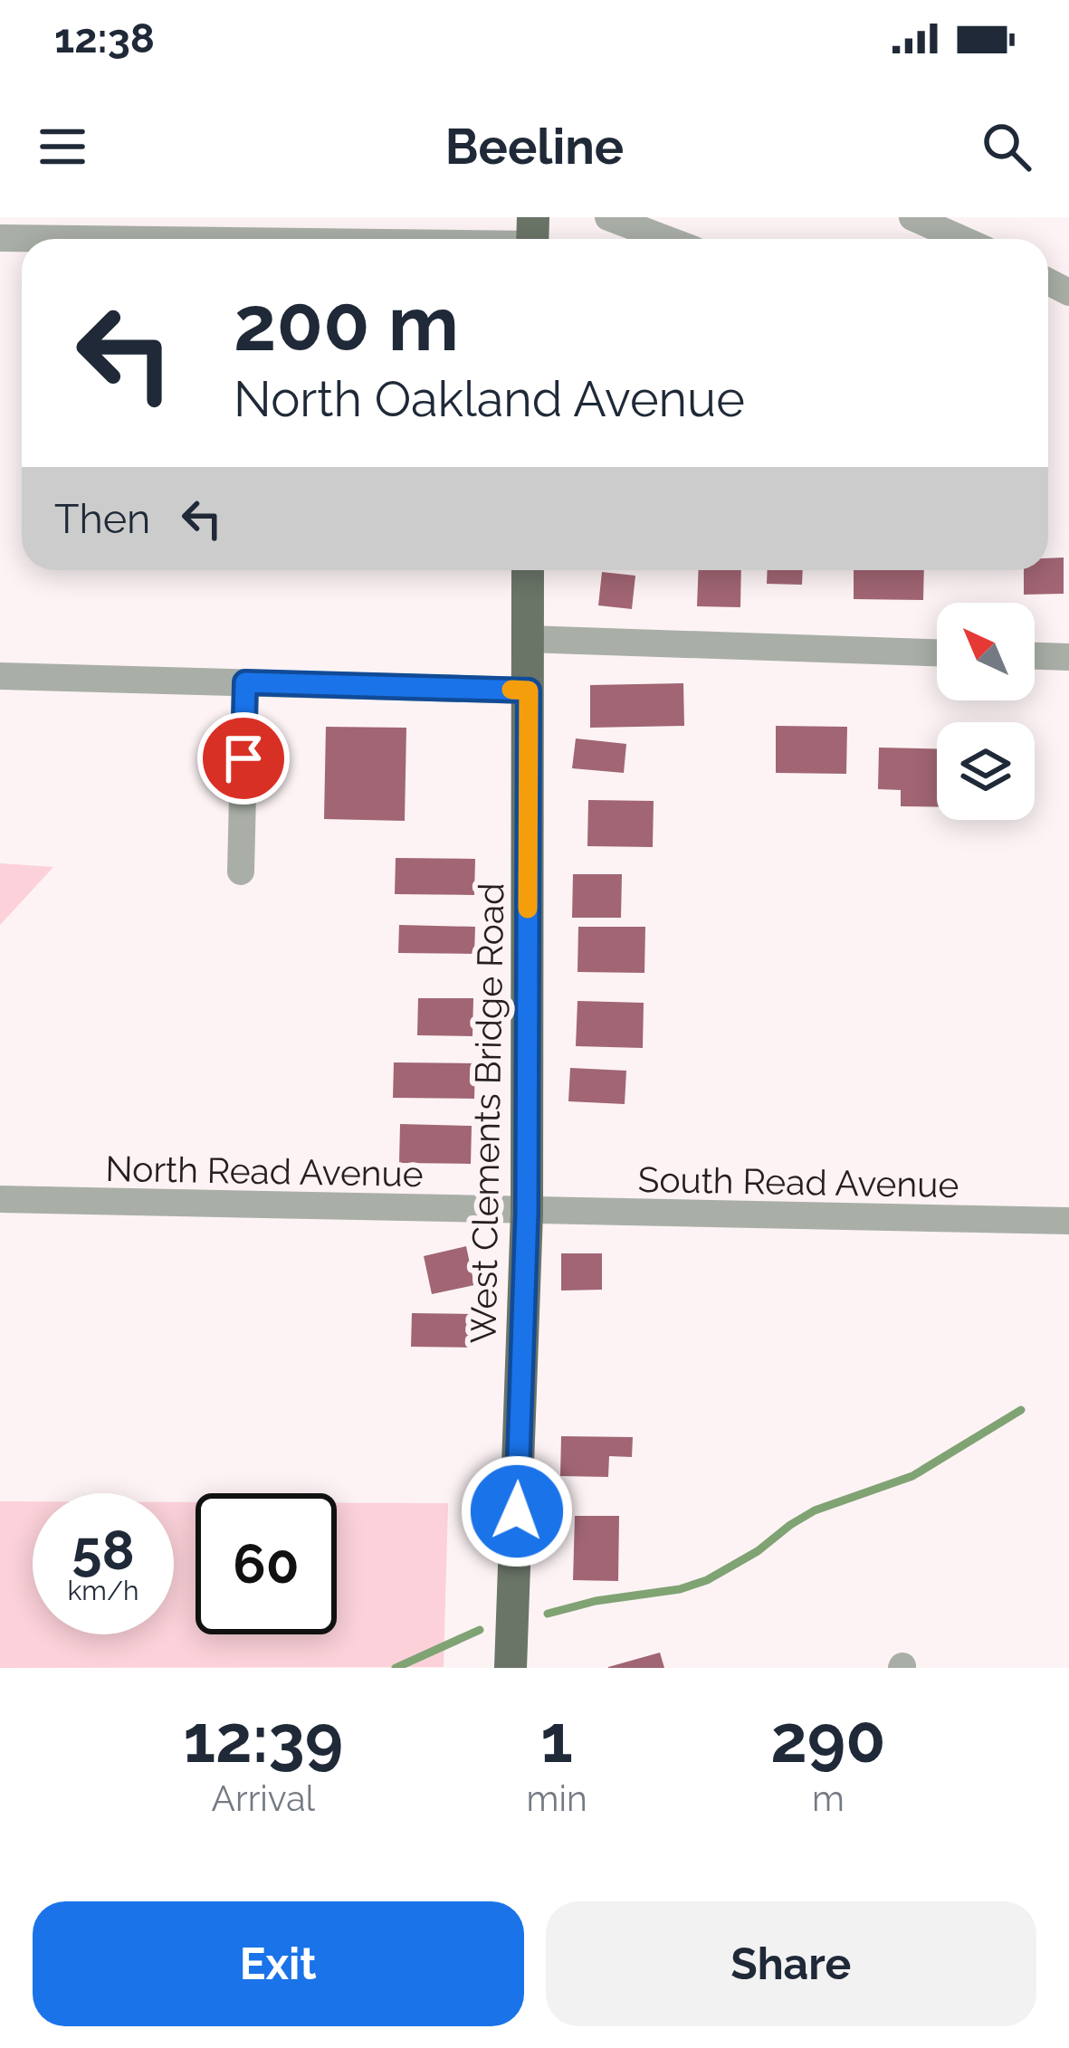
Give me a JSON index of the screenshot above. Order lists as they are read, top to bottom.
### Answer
{
  "streets": {
    "main road": ["West Clements Bridge Road"],
    "street": ["North Read Avenue", "South Read Avenue"]
  },
  "crossings": [
    ["West Clements Bridge Road", "North Read Avenue"],
    ["West Clements Bridge Road", "South Read Avenue"],
    ["North Read Avenue", "South Read Avenue"]
  ],
  "north": "top left",
  "page": {
    "status": "12:38",
    "header": "Beeline",
    "turn": ["200 m", "North Oakland Avenue"],
    "then": "Then",
    "speed": "58 km/h",
    "limit": "60",
    "eta": [
      "12:39",
      "Arrival",
      "1",
      "min",
      "290",
      "m"
    ],
    "buttons": ["Exit", "Share"]
  }
}
